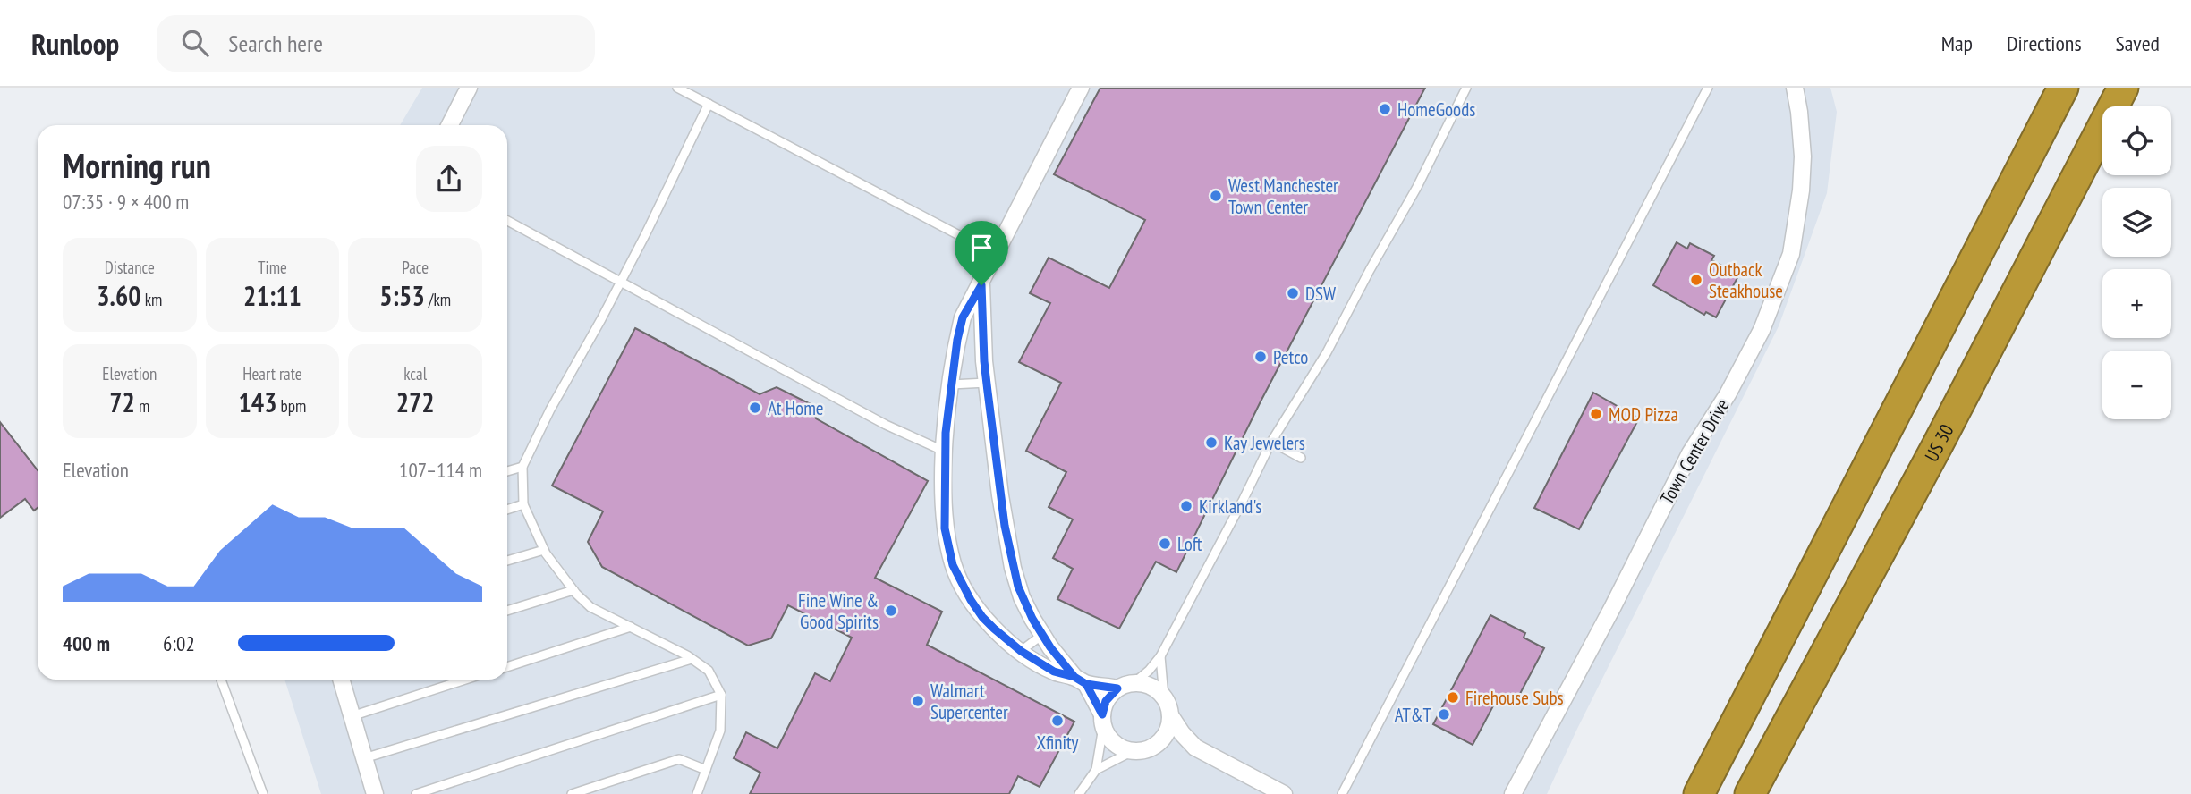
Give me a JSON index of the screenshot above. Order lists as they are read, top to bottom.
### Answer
{
  "streets": {
    "highway": ["US 30"],
    "street": ["Town Center Drive"]
  },
  "places": [
    "HomeGoods",
    "West Manchester Town Center",
    "Outback Steakhouse",
    "DSW",
    "Petco",
    "At Home",
    "MOD Pizza",
    "Kay Jewelers",
    "Kirkland's",
    "Loft",
    "Fine Wine & Good Spirits",
    "Firehouse Subs",
    "Walmart Supercenter",
    "AT&T",
    "Xfinity"
  ],
  "page": {
    "header": "Runloop",
    "search": "Search here",
    "nav": ["Map", "Directions", "Saved"],
    "map_buttons": ["+", "−"],
    "heading": ["Morning run", "07:35 · 9 × 400 m"],
    "stats": [
      ["Distance", "3.60 km"],
      ["Time", "21:11"],
      ["Pace", "5:53 /km"],
      ["Elevation", "72 m"],
      ["Heart rate", "143 bpm"],
      ["kcal", "272"]
    ],
    "chart": ["Elevation", "107–114 m"],
    "list": [
      {
        "name": "400 m",
        "note": "6:02"
      }
    ]
  }
}
